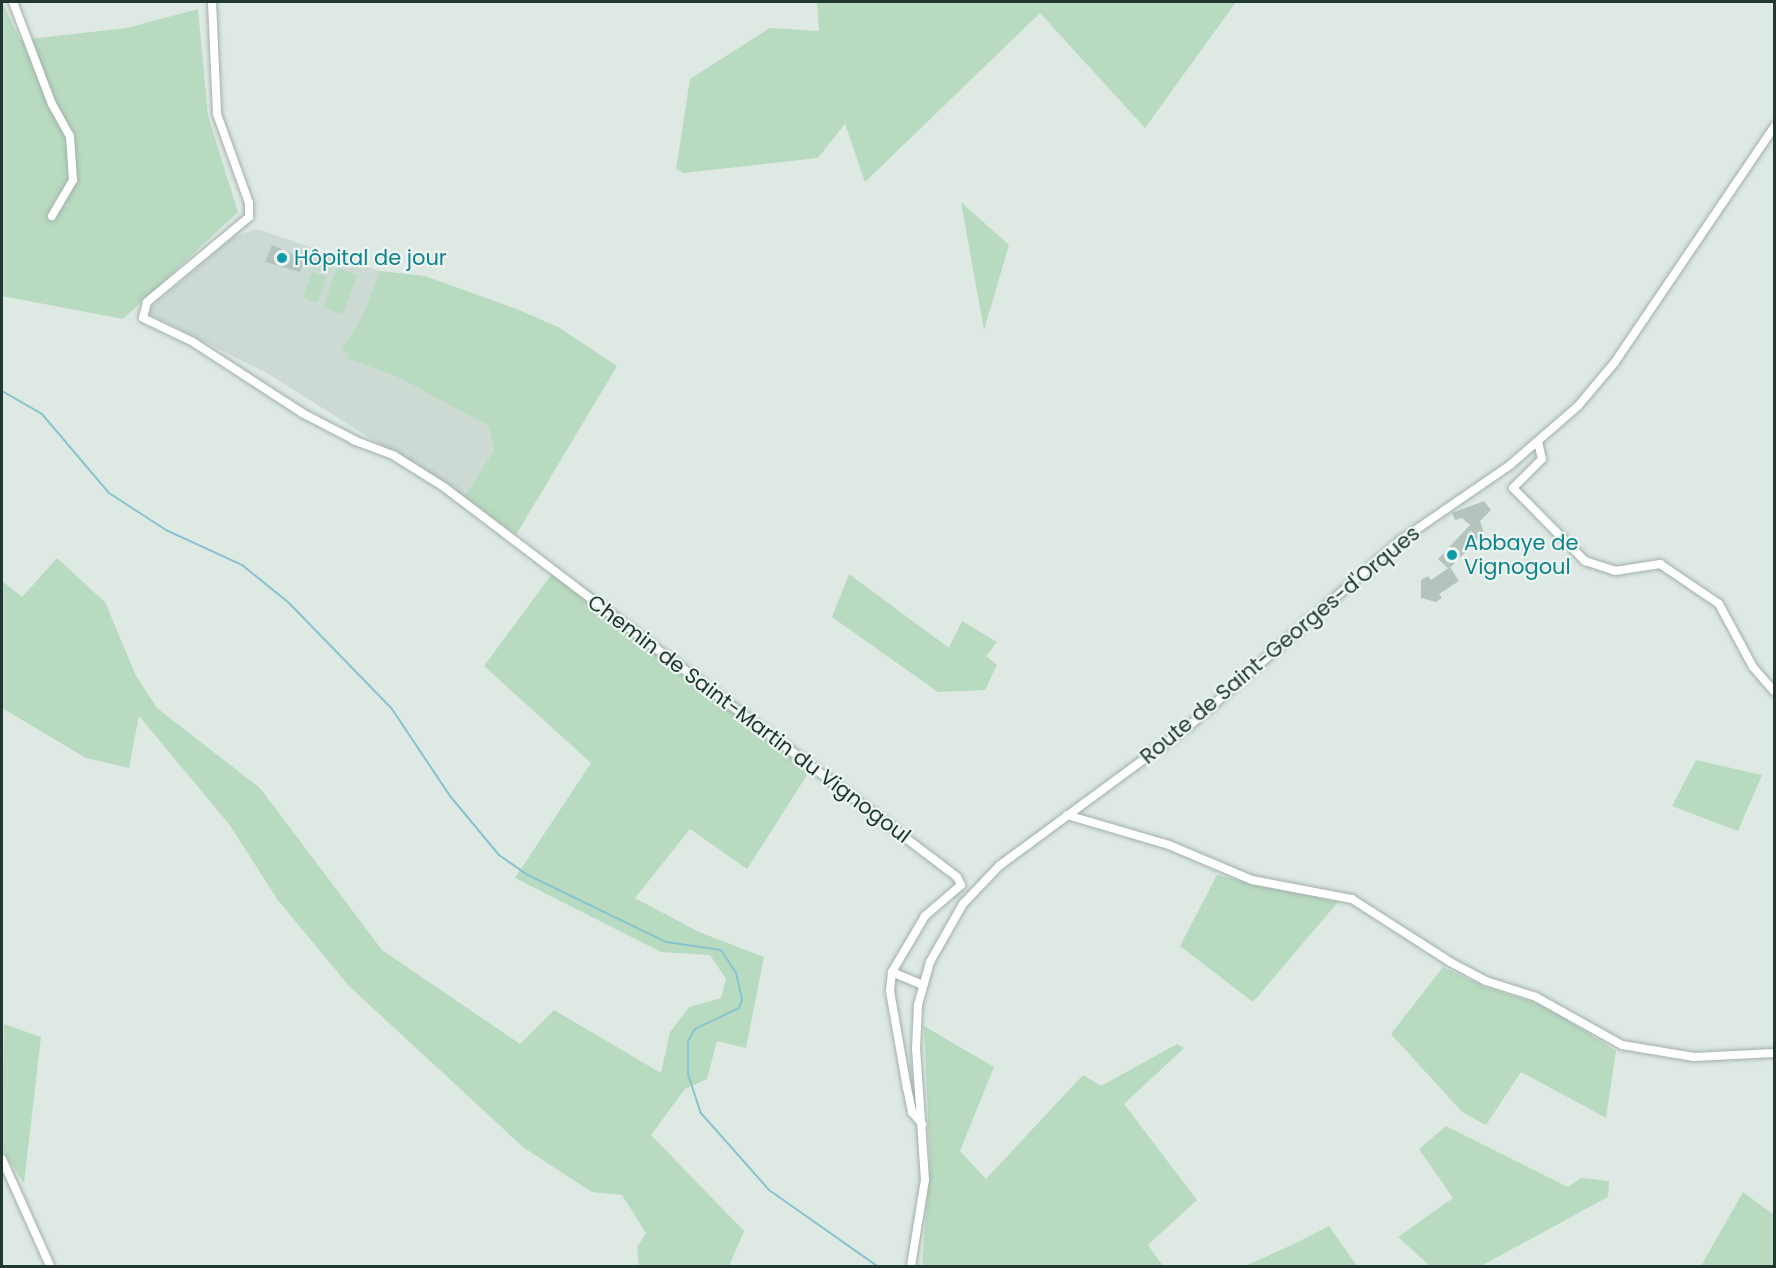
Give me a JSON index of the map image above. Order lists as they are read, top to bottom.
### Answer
{
  "streets": {
    "street": ["Route de Saint-Georges-d'Orques", "Chemin de Saint-Martin du Vignogoul"]
  },
  "places": ["Hôpital de jour", "Abbaye de Vignogoul"]
}
